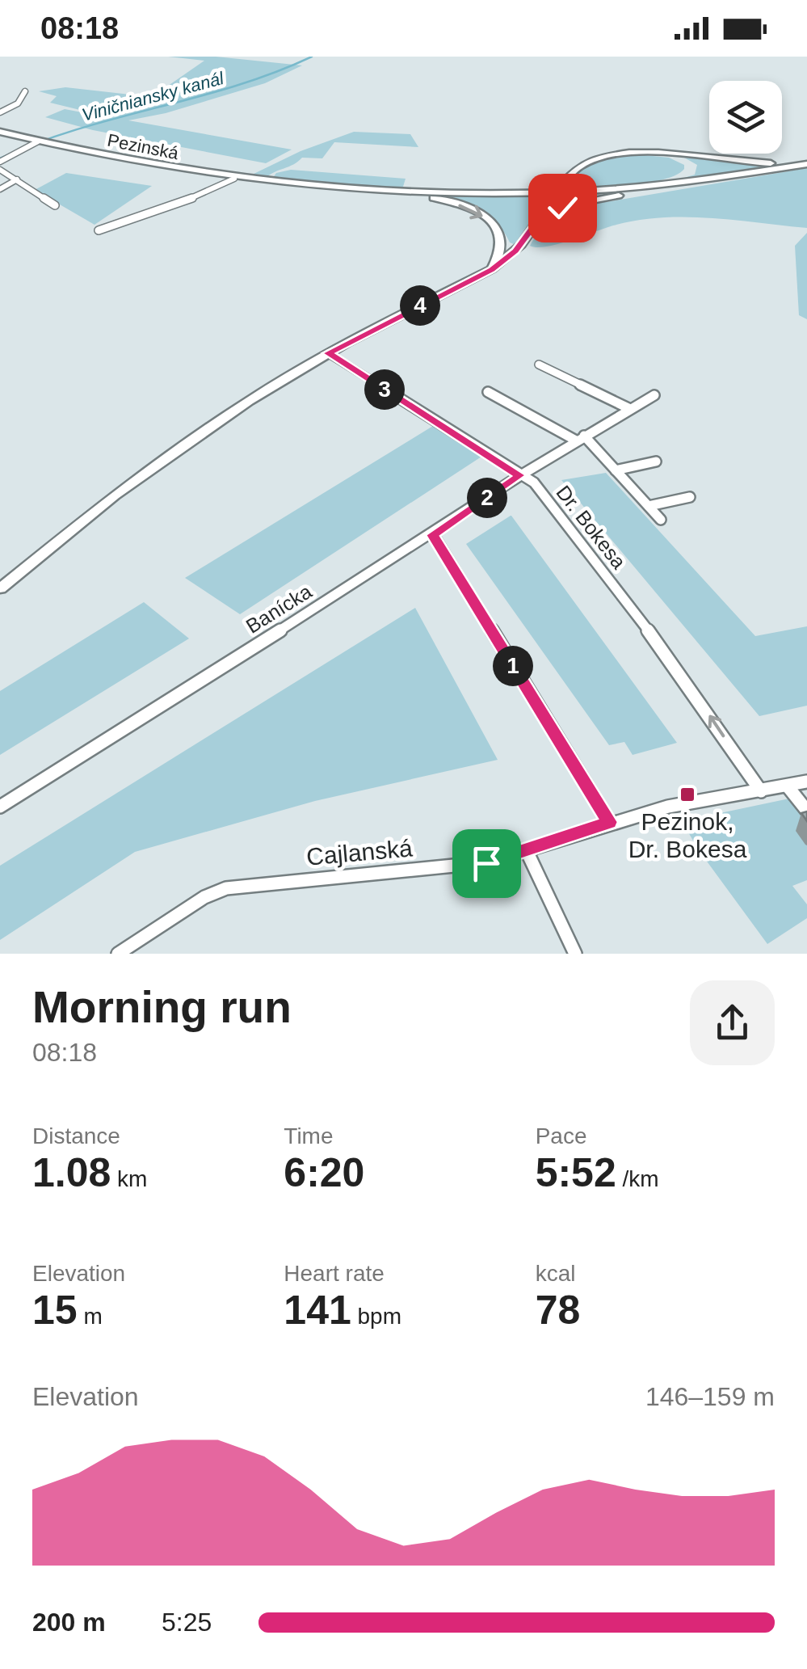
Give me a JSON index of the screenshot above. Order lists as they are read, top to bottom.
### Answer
{
  "streets": {
    "main road": ["Pezinská"],
    "street": ["Dr. Bokesa", "Banícka", "Cajlanská"]
  },
  "crossings": [
    ["Dr. Bokesa", "Banícka"],
    ["Dr. Bokesa", "Cajlanská"]
  ],
  "one_way": ["Dr. Bokesa"],
  "water": ["Viničniansky kanál"],
  "places": {
    "transit": ["Pezinok, Dr. Bokesa"]
  },
  "page": {
    "status": "08:18",
    "pins": [
      "4",
      "3",
      "2",
      "1"
    ],
    "heading": ["Morning run", "08:18"],
    "stats": [
      ["Distance", "1.08 km"],
      ["Time", "6:20"],
      ["Pace", "5:52 /km"],
      ["Elevation", "15 m"],
      ["Heart rate", "141 bpm"],
      ["kcal", "78"]
    ],
    "chart": ["Elevation", "146–159 m"],
    "list": [
      {
        "name": "200 m",
        "note": "5:25"
      }
    ]
  }
}
